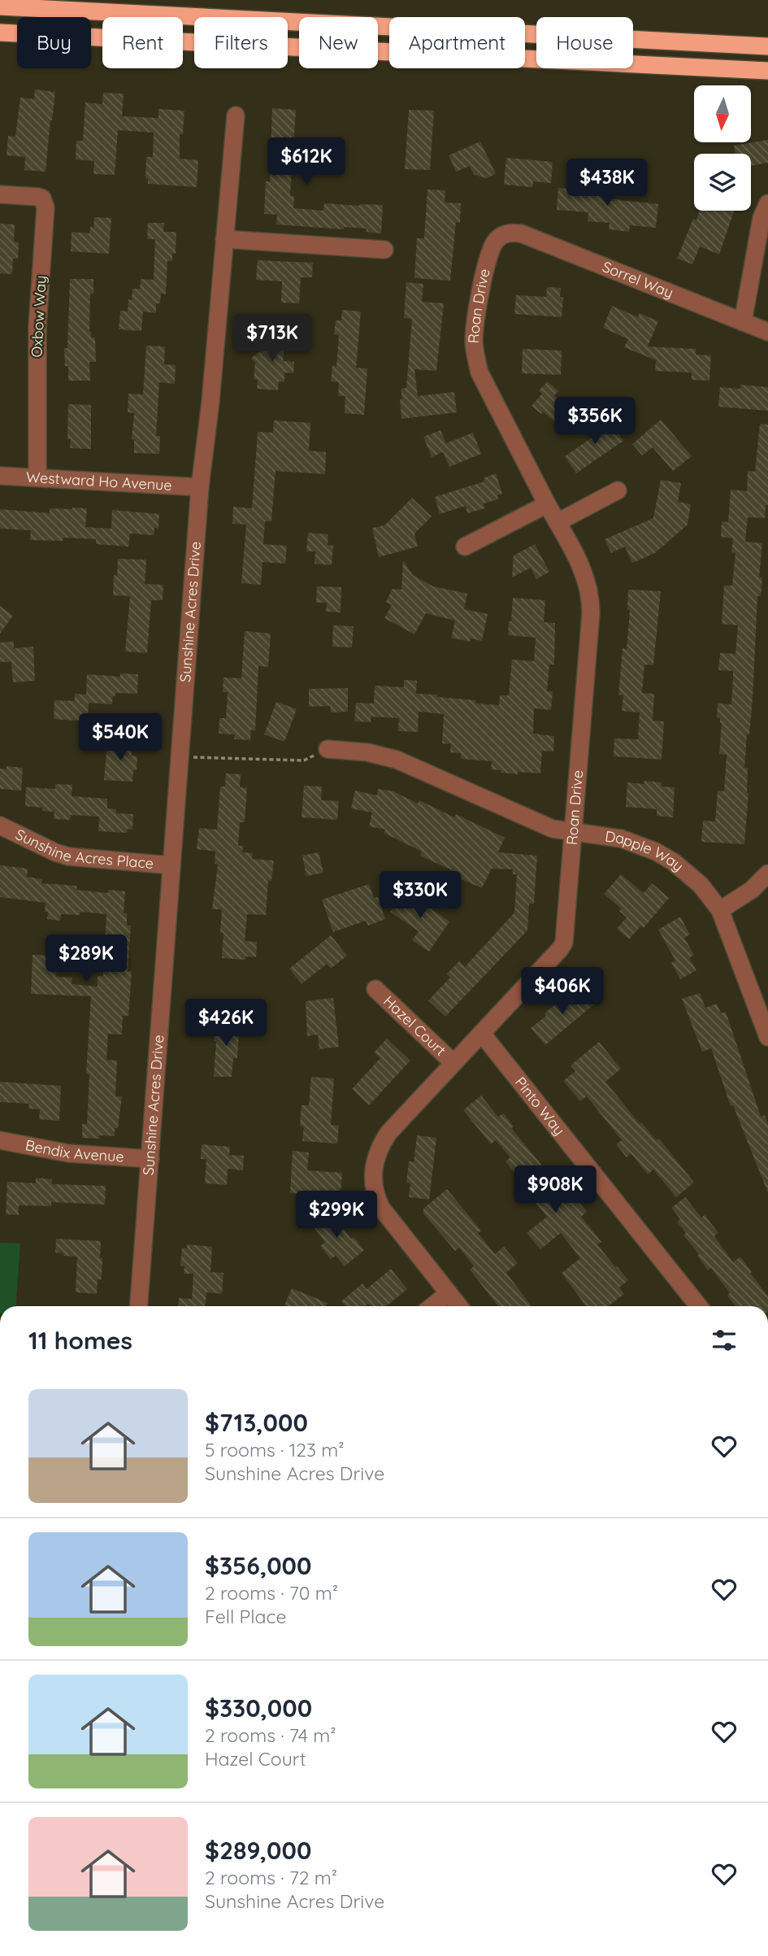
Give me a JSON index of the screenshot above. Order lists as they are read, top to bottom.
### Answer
{
  "streets": {
    "street": [
      "Sorrel Way",
      "Roan Drive",
      "Oxbow Way",
      "Westward Ho Avenue",
      "Sunshine Acres Drive",
      "Sunshine Acres Place",
      "Dapple Way",
      "Hazel Court",
      "Pinto Way",
      "Bendix Avenue"
    ]
  },
  "crossings": [
    ["Sorrel Way", "Roan Drive"],
    ["Roan Drive", "Dapple Way"],
    ["Roan Drive", "Hazel Court"],
    ["Roan Drive", "Pinto Way"],
    ["Oxbow Way", "Westward Ho Avenue"],
    ["Westward Ho Avenue", "Sunshine Acres Drive"],
    ["Sunshine Acres Drive", "Sunshine Acres Place"],
    ["Sunshine Acres Drive", "Bendix Avenue"]
  ],
  "north": "bottom",
  "page": {
    "chip": [
      "Buy",
      "Rent",
      "Filters",
      "New",
      "Apartment",
      "House"
    ],
    "price": [
      "$612K",
      "$438K",
      "$713K",
      "$356K",
      "$540K",
      "$330K",
      "$289K",
      "$406K",
      "$426K",
      "$908K",
      "$299K"
    ],
    "heading": "11 homes",
    "list": [
      {
        "name": "$713,000",
        "note": "5 rooms · 123 m² · Sunshine Acres Drive"
      },
      {
        "name": "$356,000",
        "note": "2 rooms · 70 m² · Fell Place"
      },
      {
        "name": "$330,000",
        "note": "2 rooms · 74 m² · Hazel Court"
      },
      {
        "name": "$289,000",
        "note": "2 rooms · 72 m² · Sunshine Acres Drive"
      }
    ]
  }
}
